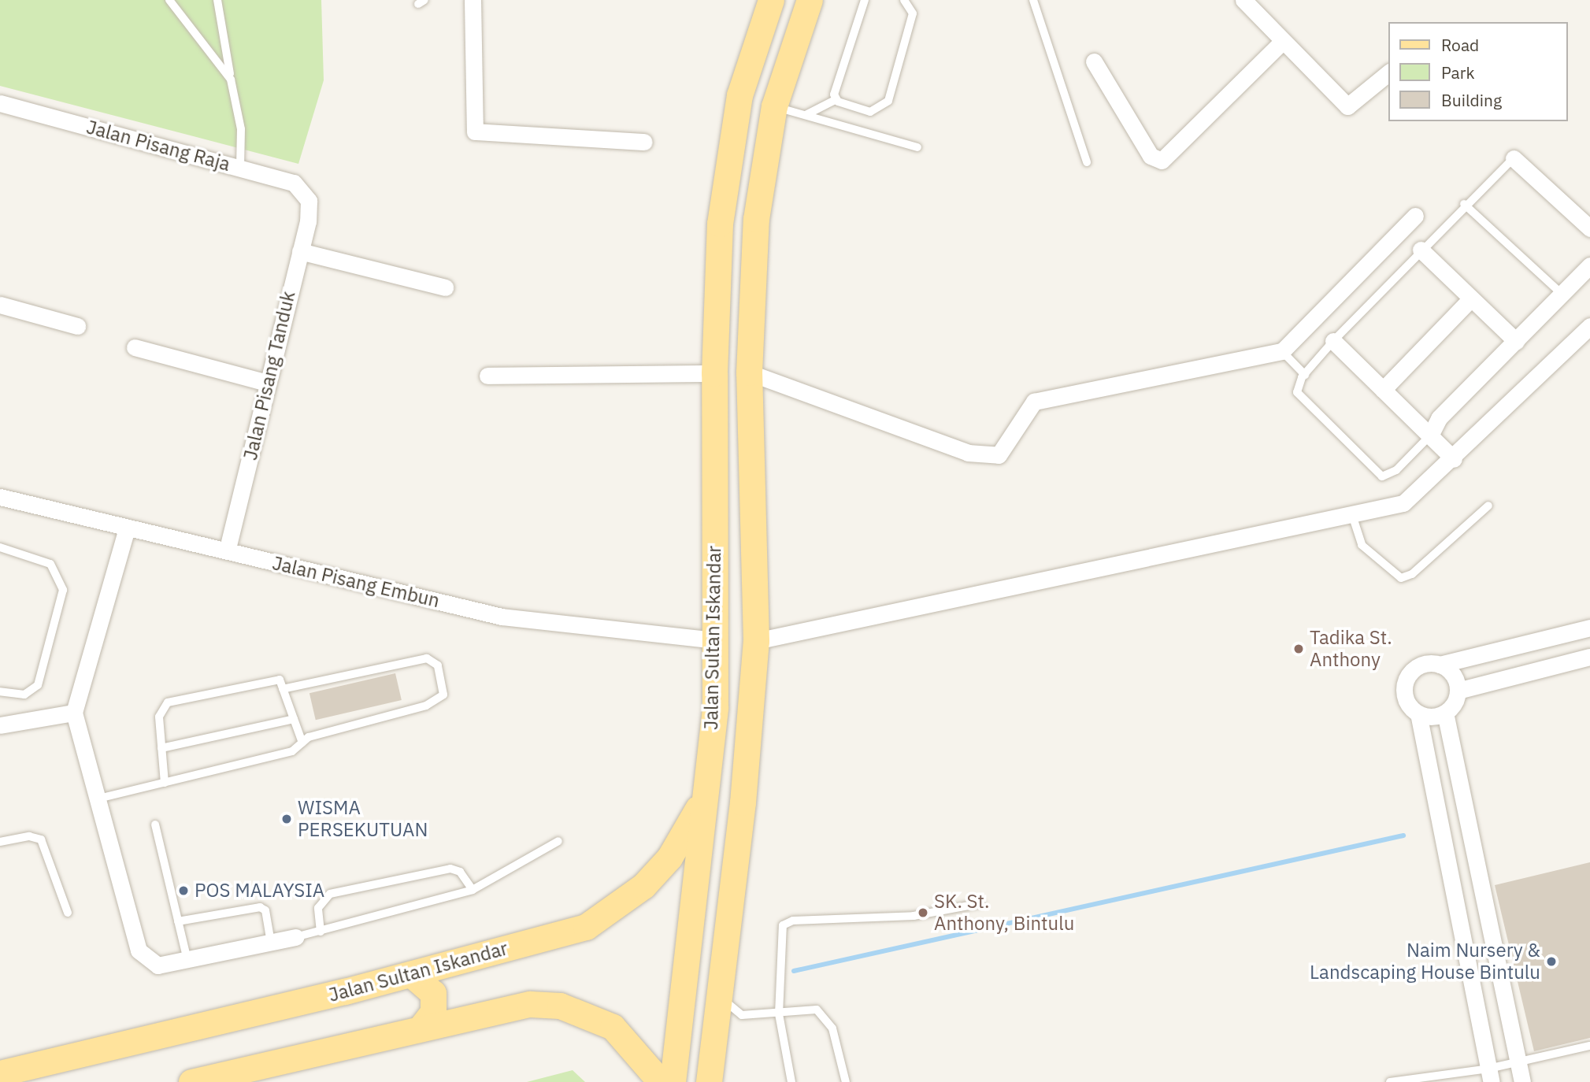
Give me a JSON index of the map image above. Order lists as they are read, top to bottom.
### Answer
{
  "streets": {
    "main road": ["Jalan Sultan Iskandar"],
    "street": ["Jalan Pisang Raja", "Jalan Pisang Tanduk", "Jalan Pisang Embun"]
  },
  "crossings": [
    ["Jalan Pisang Raja", "Jalan Pisang Tanduk"],
    ["Jalan Pisang Tanduk", "Jalan Pisang Embun"],
    ["Jalan Pisang Embun", "Jalan Sultan Iskandar"]
  ],
  "places": [
    "Tadika St. Anthony",
    "WISMA PERSEKUTUAN",
    "POS MALAYSIA",
    "SK. St. Anthony, Bintulu",
    "Naim Nursery & Landscaping House Bintulu"
  ],
  "legend": ["Road", "Park", "Building"]
}
